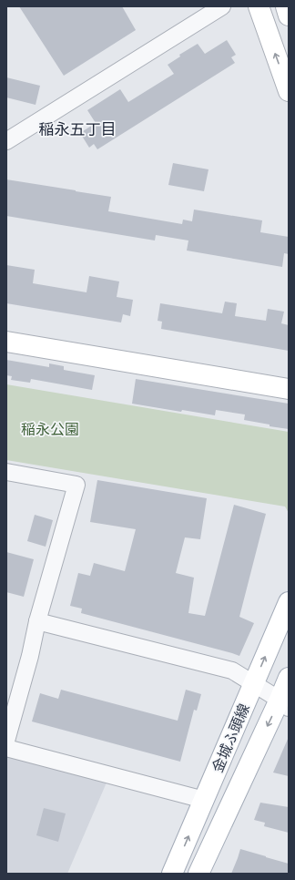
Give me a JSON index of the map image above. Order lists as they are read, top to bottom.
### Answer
{
  "streets": {
    "main road": ["金城ふ頭線"]
  },
  "districts": ["稲永五丁目"],
  "parks": ["稲永公園"]
}
